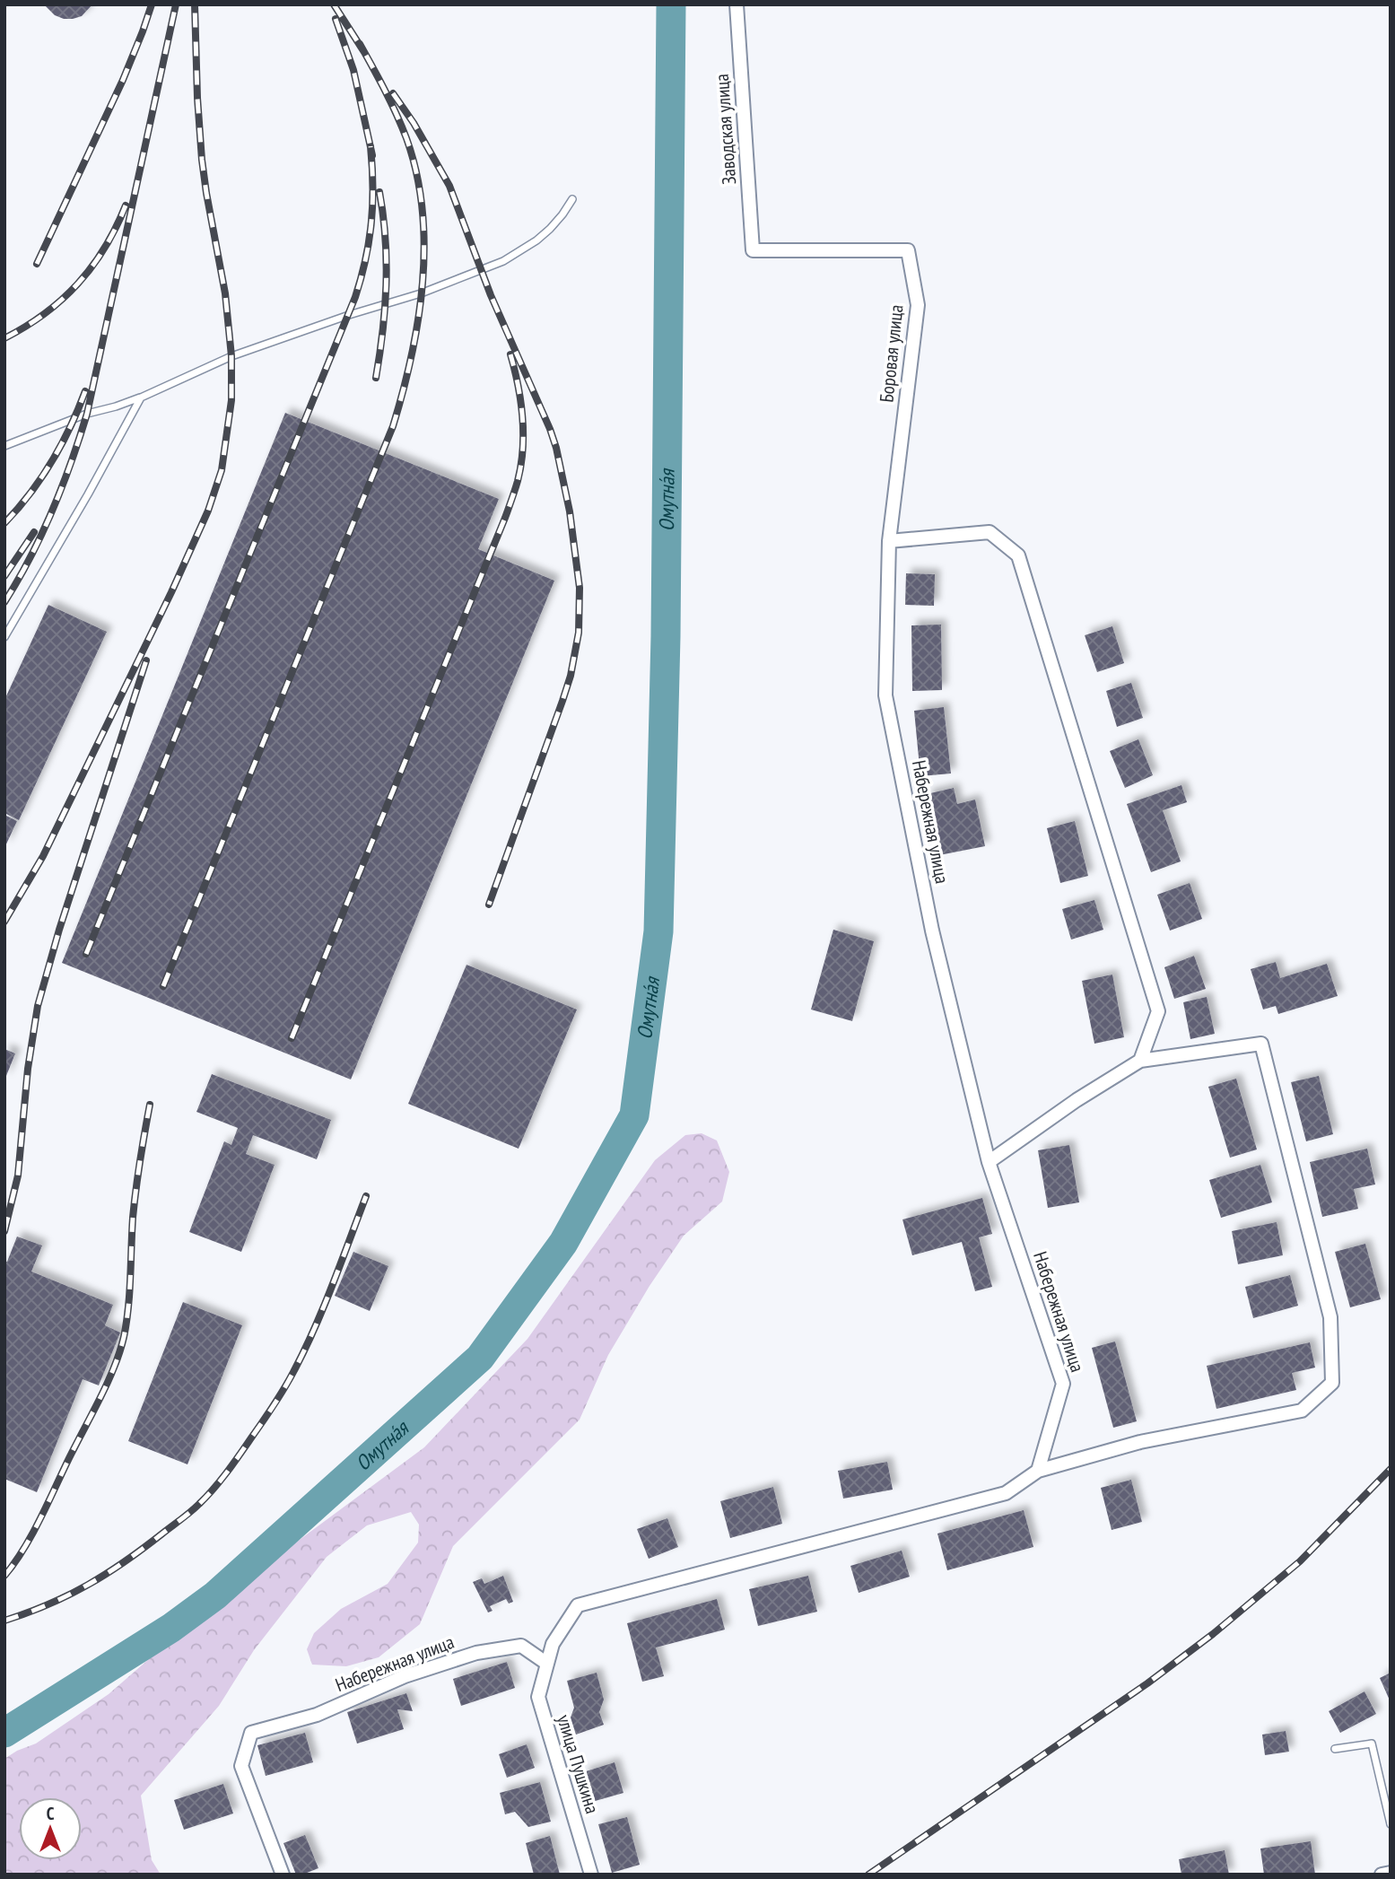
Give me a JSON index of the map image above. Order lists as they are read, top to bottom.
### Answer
{
  "streets": {
    "street": [
      "Заводская улица",
      "Боровая улица",
      "Набережная улица",
      "улица Пушкина"
    ]
  },
  "crossings": [
    ["Заводская улица", "Боровая улица"],
    ["Боровая улица", "Набережная улица"],
    ["Набережная улица", "улица Пушкина"]
  ],
  "water": ["Омутна́я"],
  "north": "top"
}
